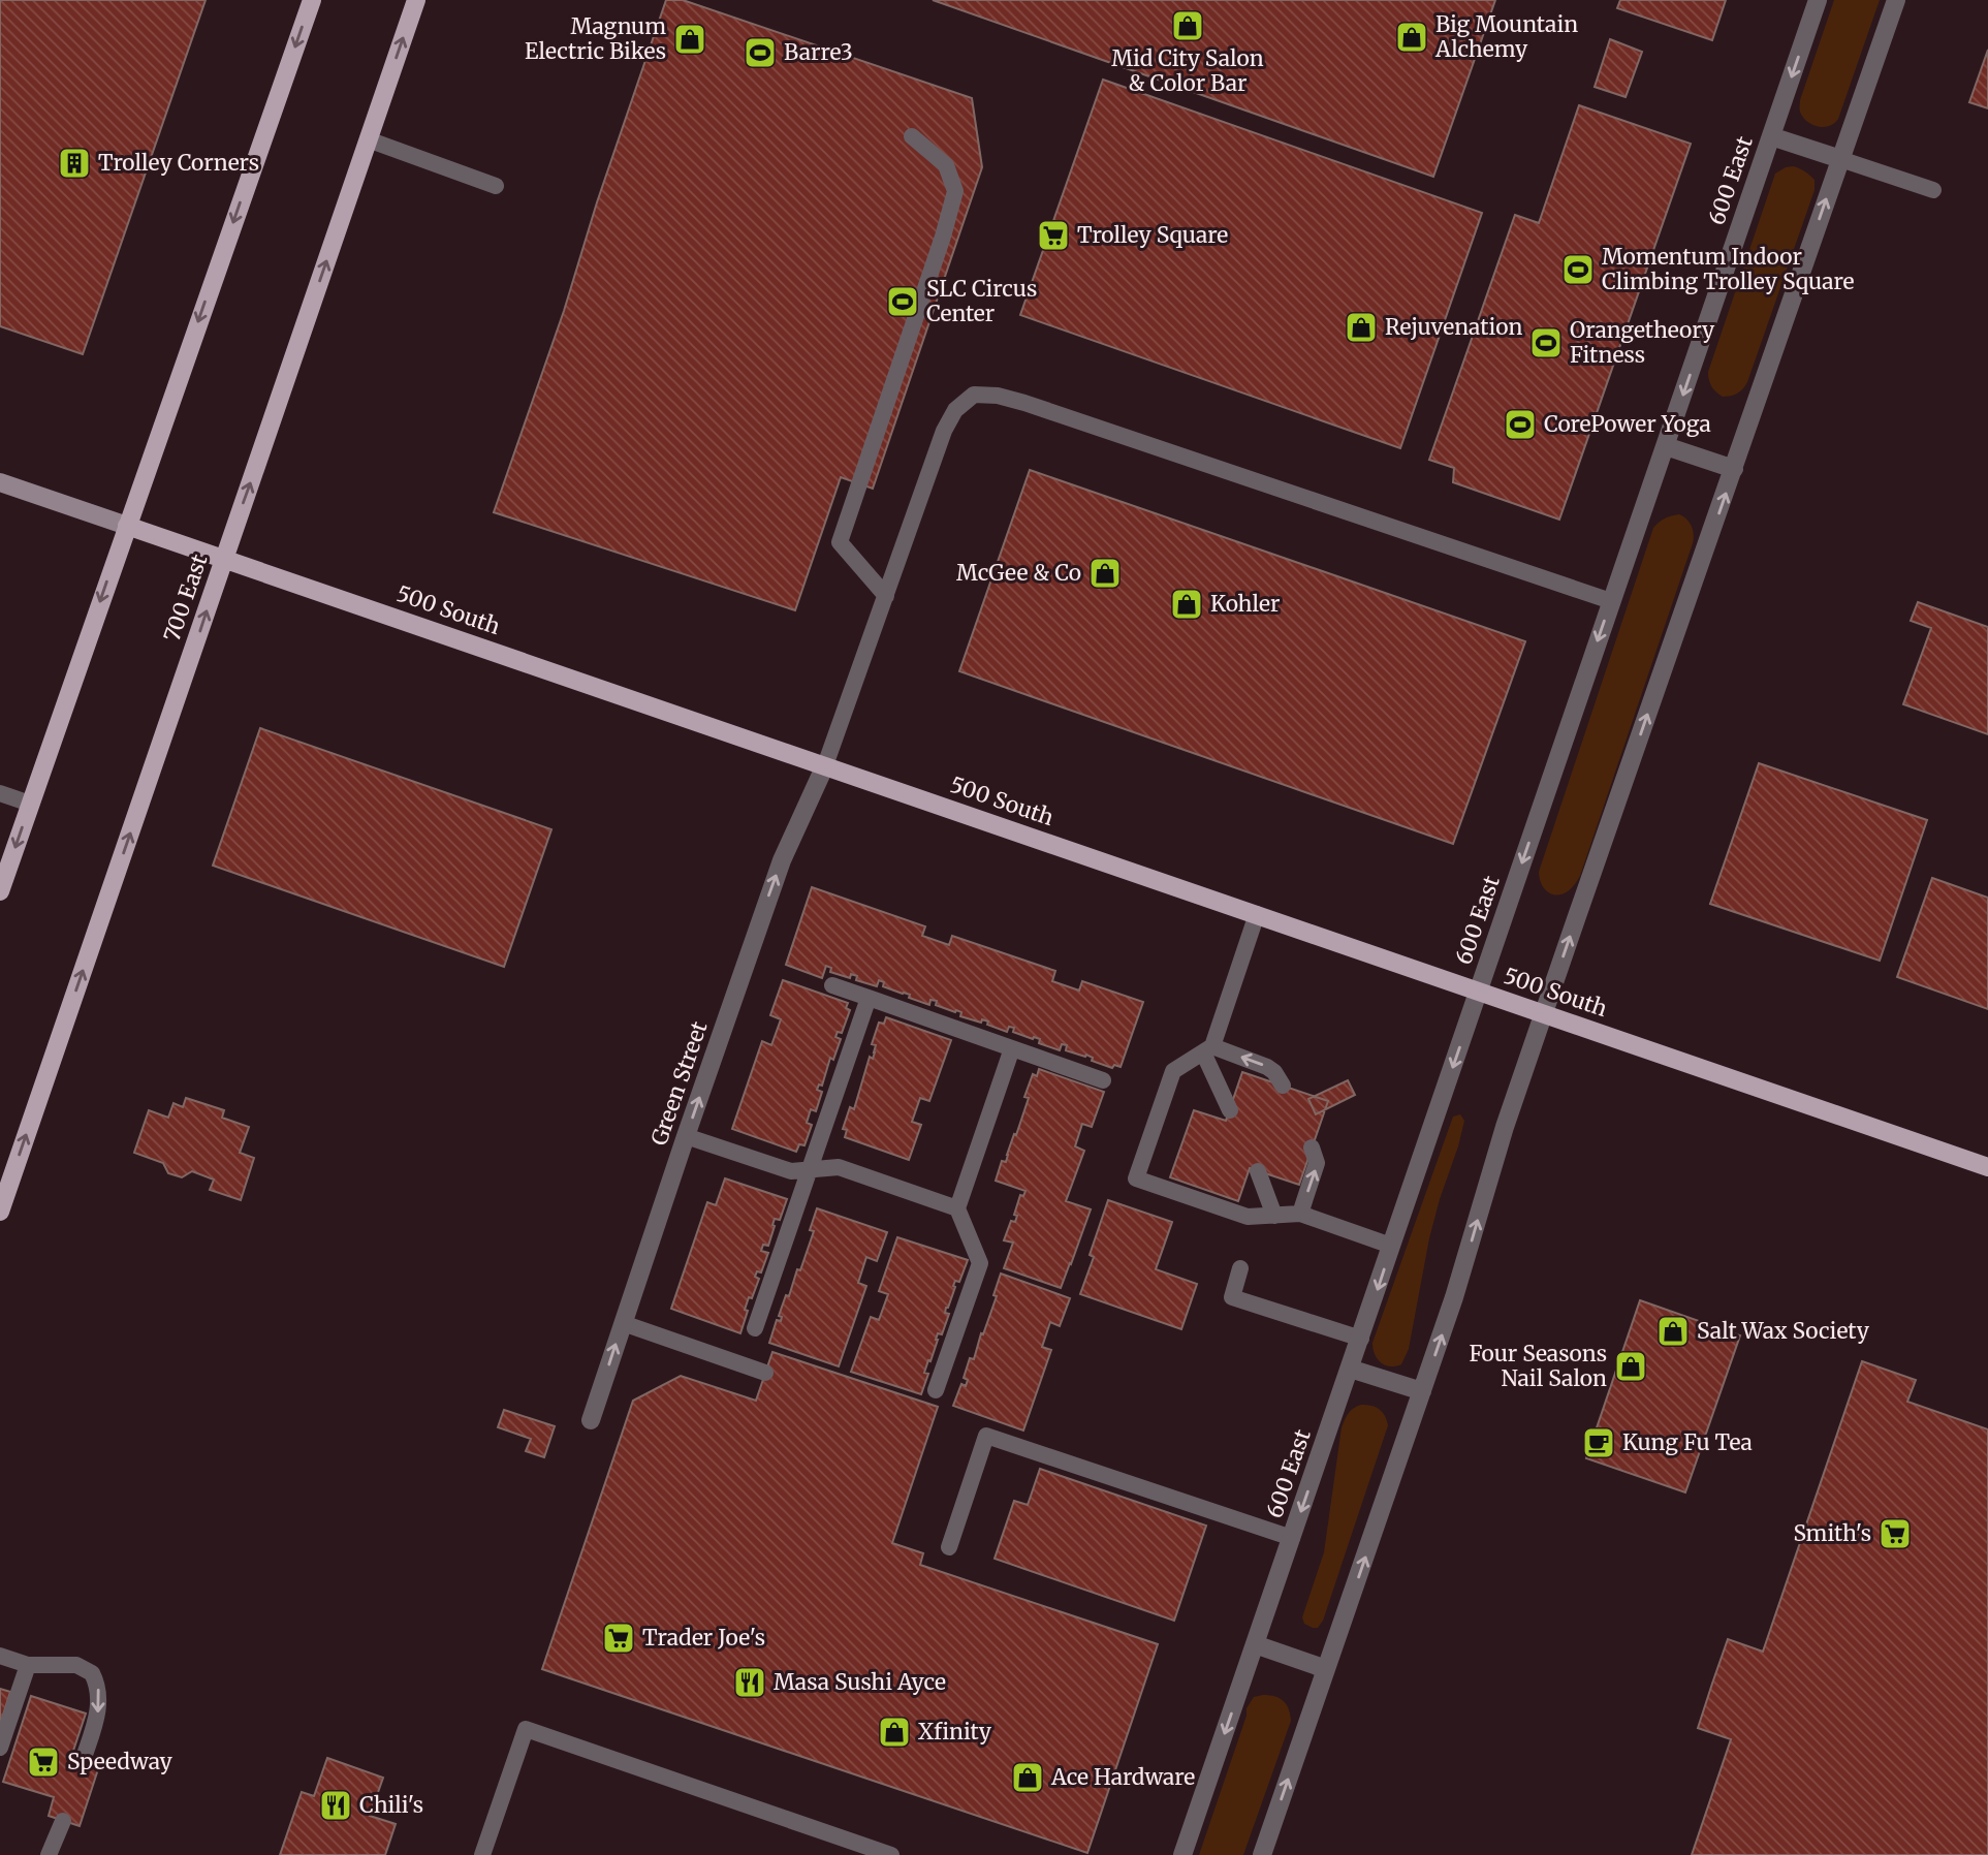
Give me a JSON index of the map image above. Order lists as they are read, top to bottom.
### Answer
{
  "streets": {
    "main road": ["700 East", "500 South"],
    "street": ["600 East", "Green Street"]
  },
  "crossings": [
    ["600 East", "500 South"],
    ["700 East", "500 South"],
    ["500 South", "Green Street"]
  ],
  "one_way": ["Green Street"],
  "places": {
    "shop": [
      "Mid City Salon & Color Bar",
      "Big Mountain Alchemy",
      "Magnum Electric Bikes",
      "Rejuvenation",
      "McGee & Co",
      "Kohler",
      "Salt Wax Society",
      "Four Seasons Nail Salon",
      "Xfinity",
      "Ace Hardware"
    ],
    "sports": [
      "Barre3",
      "Momentum Indoor Climbing Trolley Square",
      "SLC Circus Center",
      "Orangetheory Fitness",
      "CorePower Yoga"
    ],
    "building": ["Trolley Corners"],
    "supermarket": [
      "Trolley Square",
      "Smith's",
      "Trader Joe's",
      "Speedway"
    ],
    "cafe": ["Kung Fu Tea"],
    "restaurant": ["Masa Sushi Ayce", "Chili's"]
  }
}
